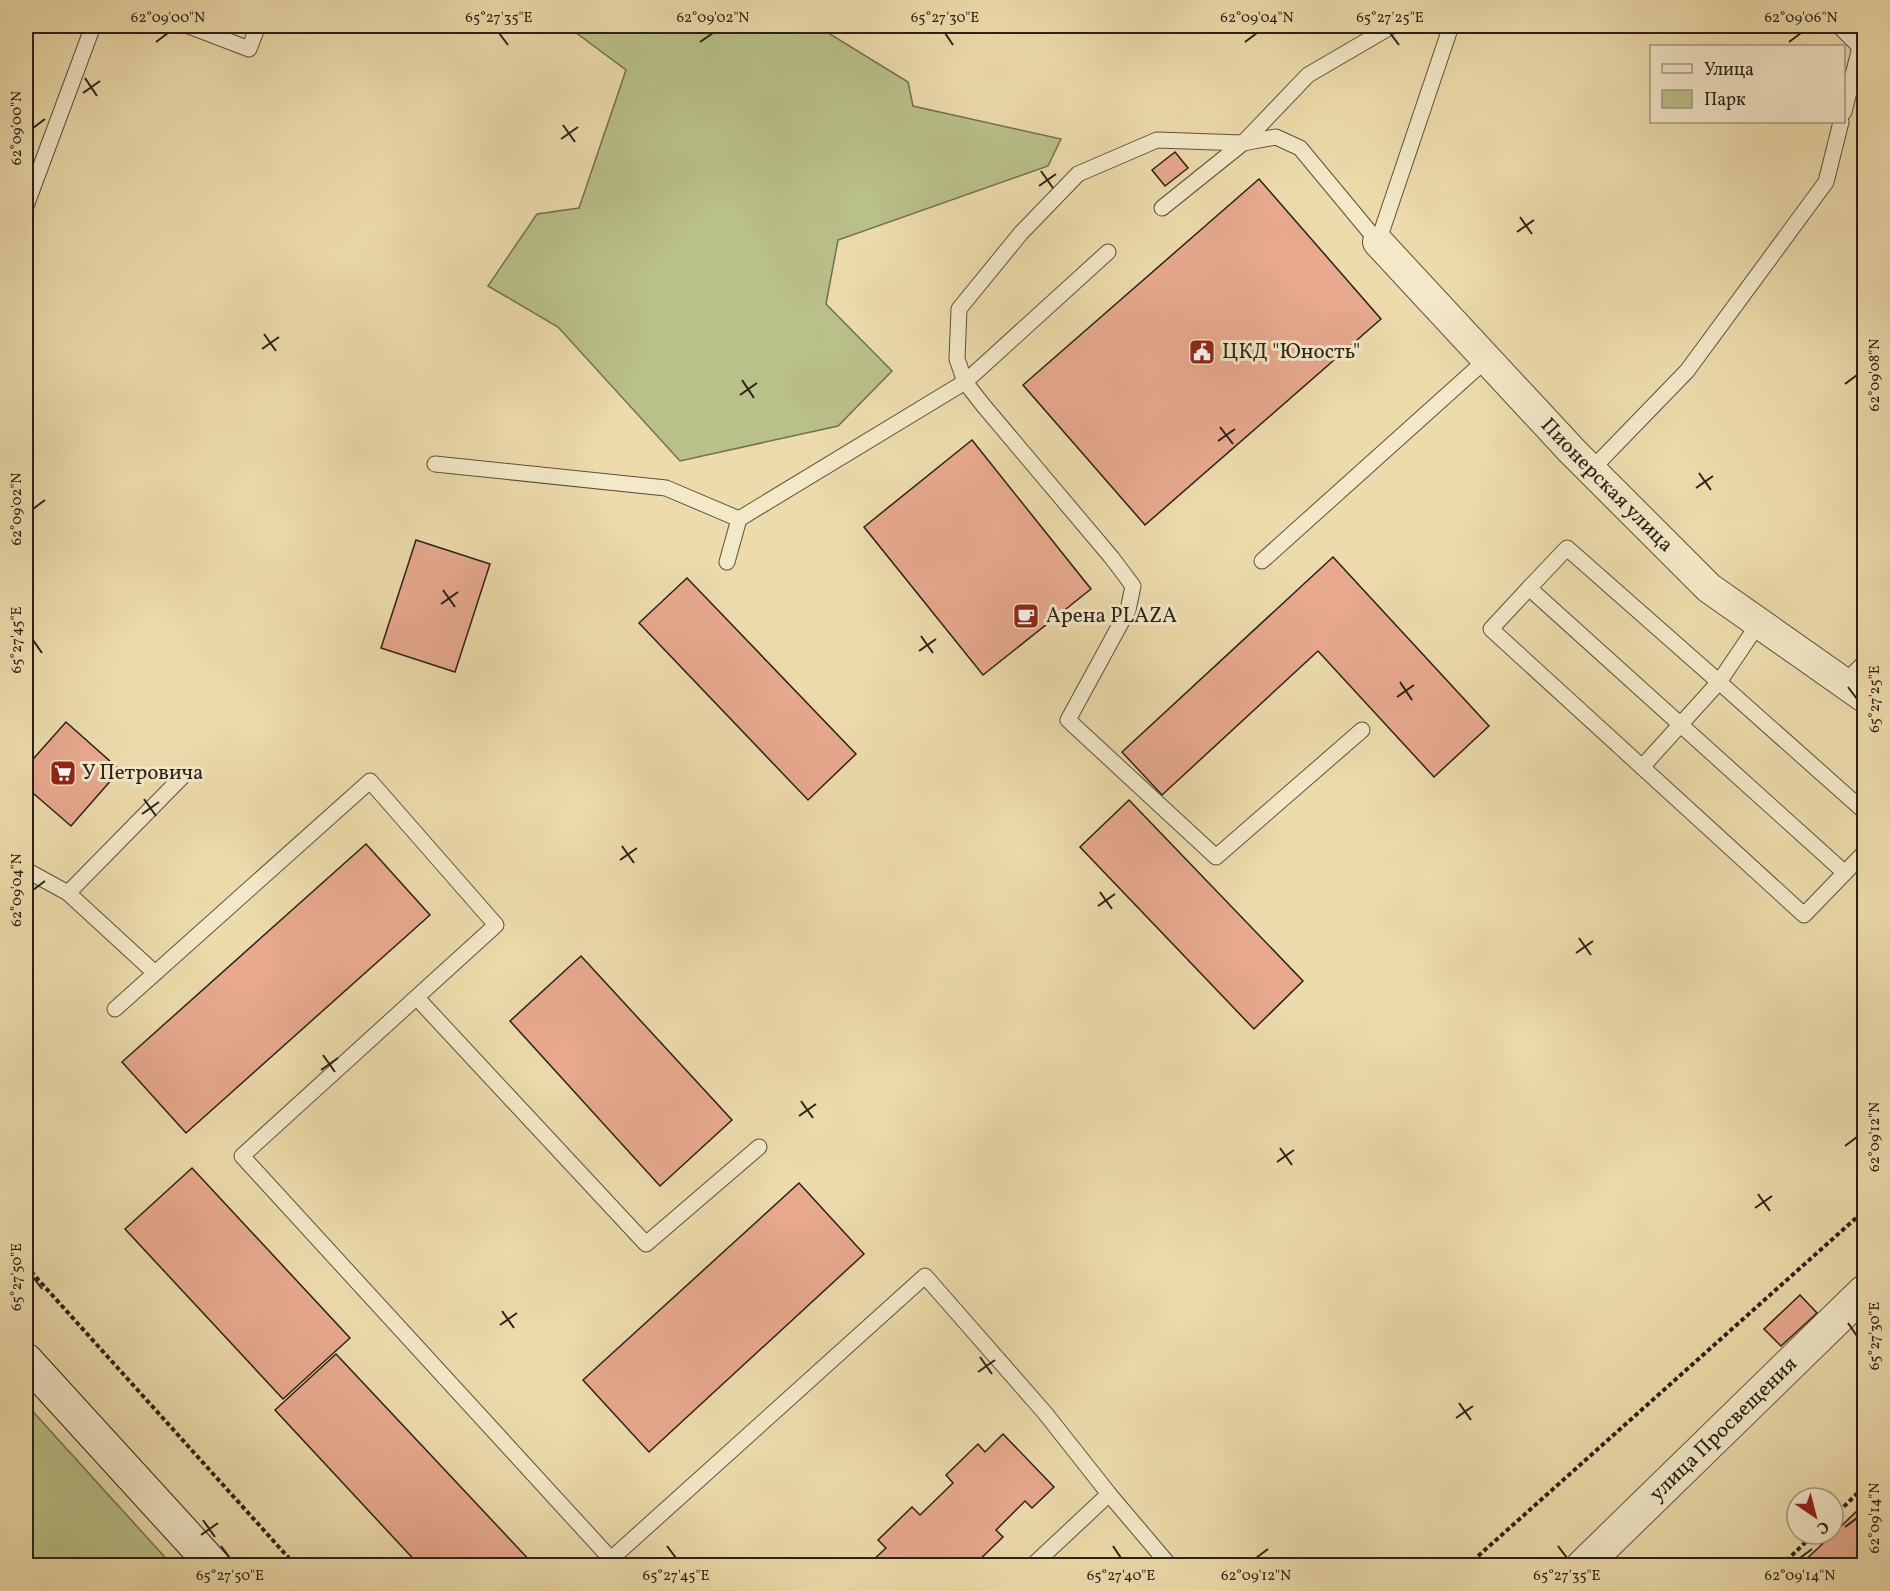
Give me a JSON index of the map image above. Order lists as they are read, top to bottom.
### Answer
{
  "streets": {
    "street": ["Пионерская улица", "улица Просвещения"]
  },
  "places": {
    "public building": ["ЦКД \"Юность\""],
    "cafe": ["Арена PLAZA"],
    "supermarket": ["У Петровича"]
  },
  "legend": ["Улица", "Парк"],
  "north": "bottom right",
  "coordinates": [
    "62°09'00\"N",
    "65°27'35\"E",
    "62°09'02\"N",
    "65°27'30\"E",
    "62°09'04\"N",
    "65°27'25\"E",
    "62°09'06\"N",
    "62°09'08\"N",
    "65°27'45\"E",
    "62°09'12\"N",
    "65°27'50\"E",
    "62°09'14\"N",
    "65°27'40\"E"
  ]
}
